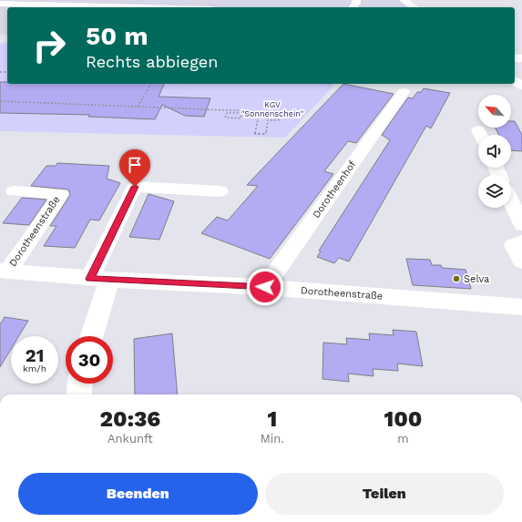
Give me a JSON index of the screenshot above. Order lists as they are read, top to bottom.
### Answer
{
  "streets": {
    "street": ["Dorotheenhof", "Dorotheenstraße"]
  },
  "crossings": [
    ["Dorotheenhof", "Dorotheenstraße"]
  ],
  "parks": ["KGV \"Sonnenschein\""],
  "places": ["Selva"],
  "north": "top left",
  "page": {
    "turn": ["50 m", "Rechts abbiegen"],
    "speed": "21 km/h",
    "limit": "30",
    "eta": [
      "20:36",
      "Ankunft",
      "1",
      "Min.",
      "100",
      "m"
    ],
    "buttons": ["Beenden", "Teilen"]
  }
}
